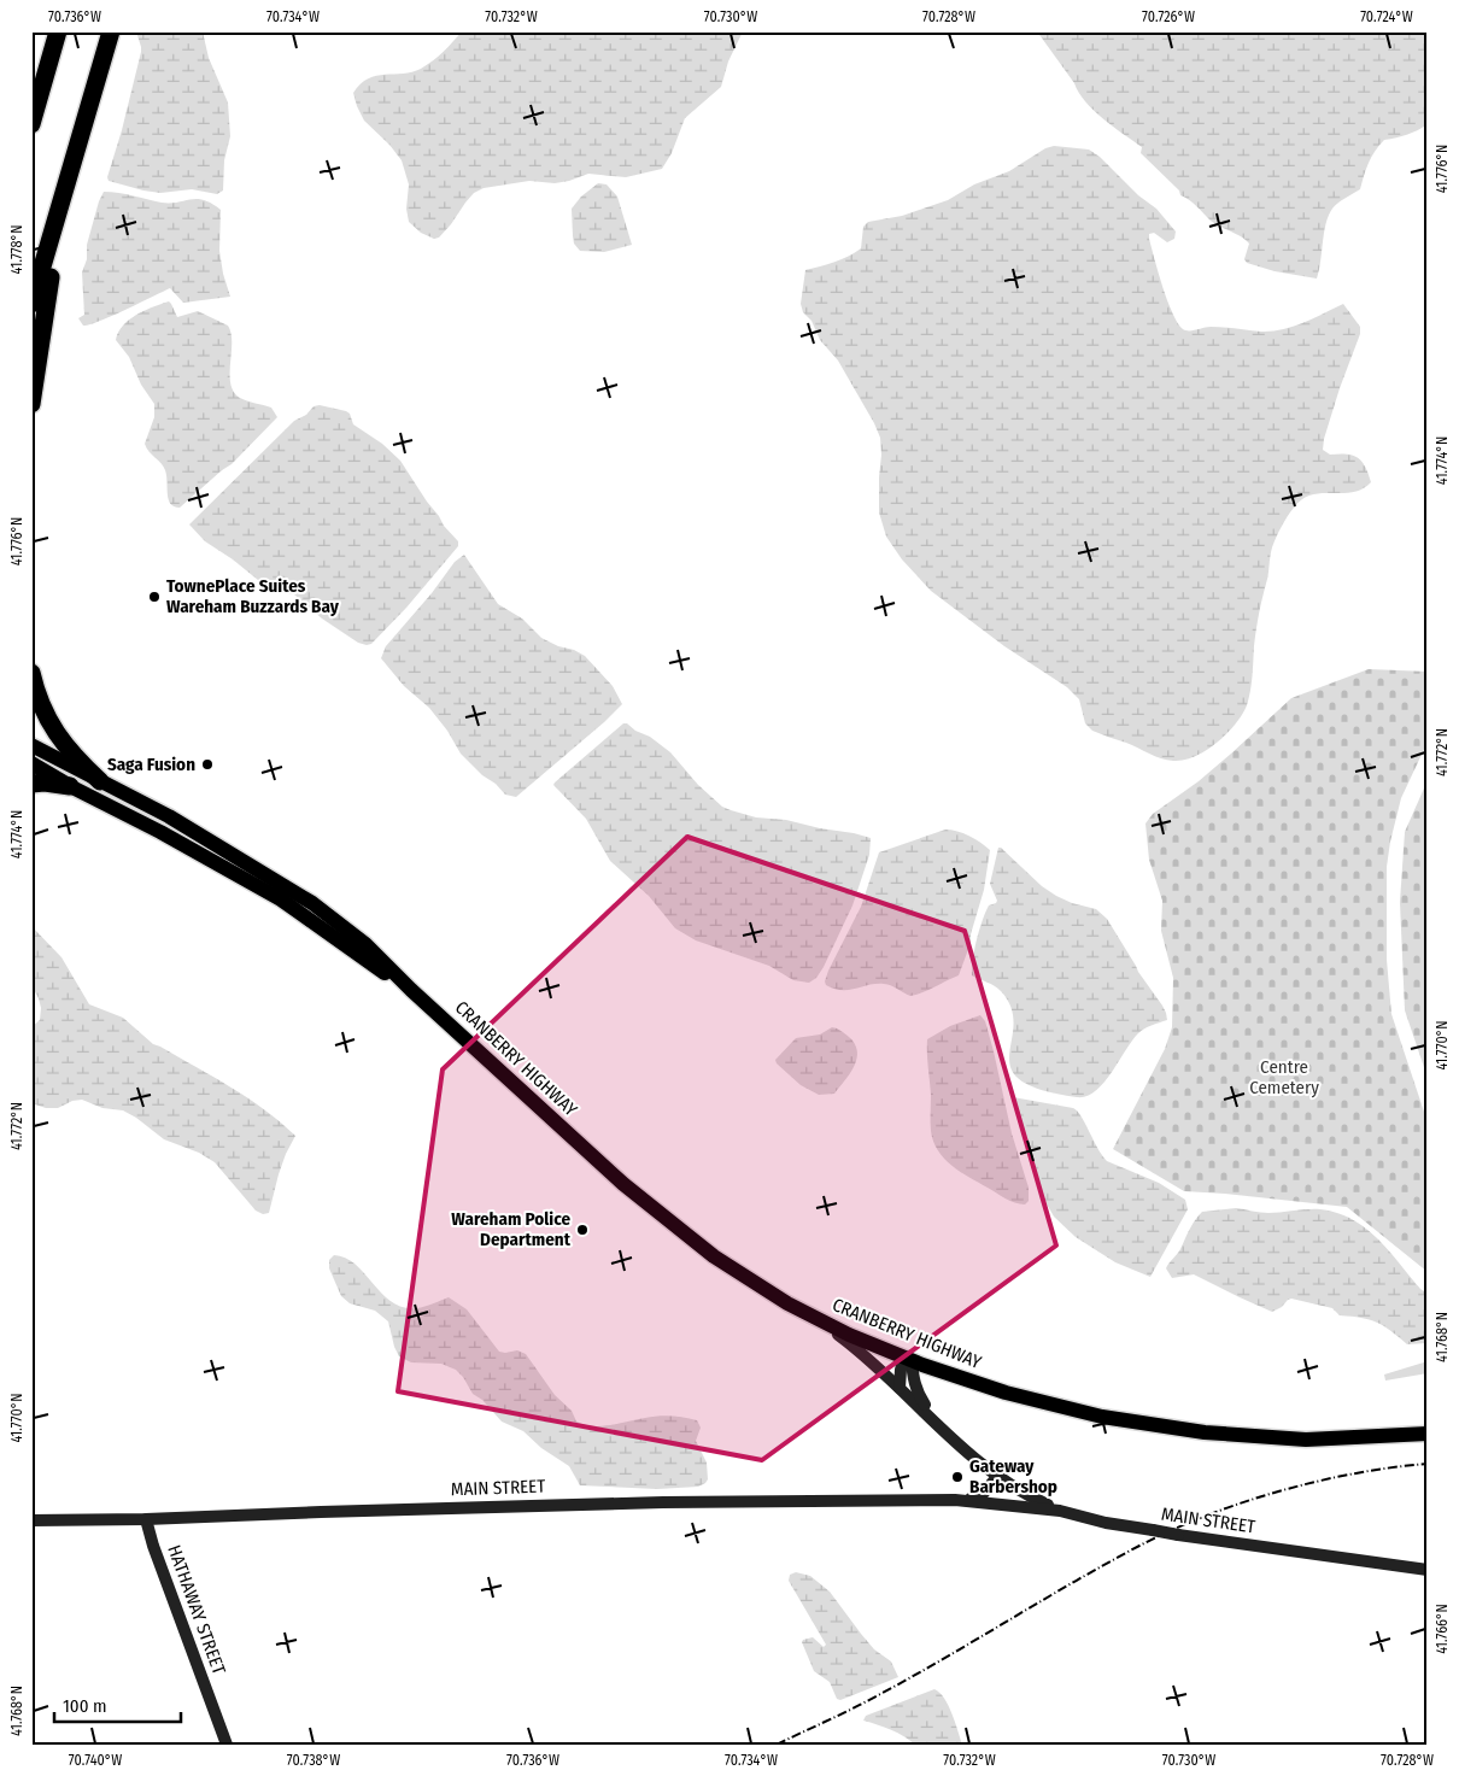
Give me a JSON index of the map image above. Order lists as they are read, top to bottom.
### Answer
{
  "streets": {
    "main road": ["CRANBERRY HIGHWAY", "MAIN STREET", "HATHAWAY STREET"]
  },
  "crossings": [
    ["MAIN STREET", "HATHAWAY STREET"]
  ],
  "parks": ["Centre Cemetery"],
  "places": [
    "TownePlace Suites Wareham Buzzards Bay",
    "Saga Fusion",
    "Wareham Police Department",
    "Gateway Barbershop"
  ],
  "scale_bar": "100 m",
  "coordinates": [
    "70.736°W",
    "70.734°W",
    "70.732°W",
    "70.730°W",
    "70.728°W",
    "70.726°W",
    "70.724°W",
    "41.776°N",
    "41.778°N",
    "41.774°N",
    "41.772°N",
    "41.770°N",
    "41.768°N",
    "41.766°N",
    "70.740°W",
    "70.738°W"
  ]
}
